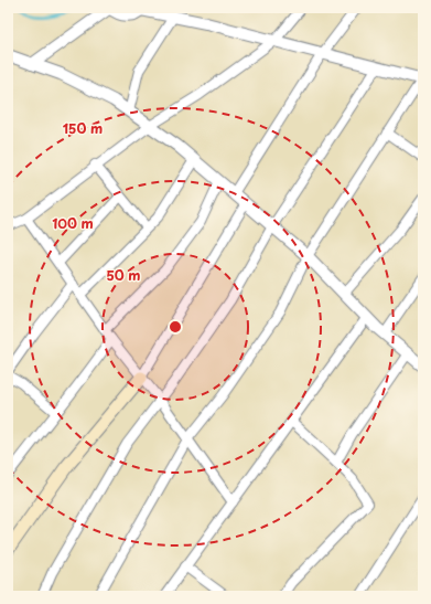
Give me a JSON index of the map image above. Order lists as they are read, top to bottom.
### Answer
{
  "rings": ["150 m", "100 m", "50 m"]
}
